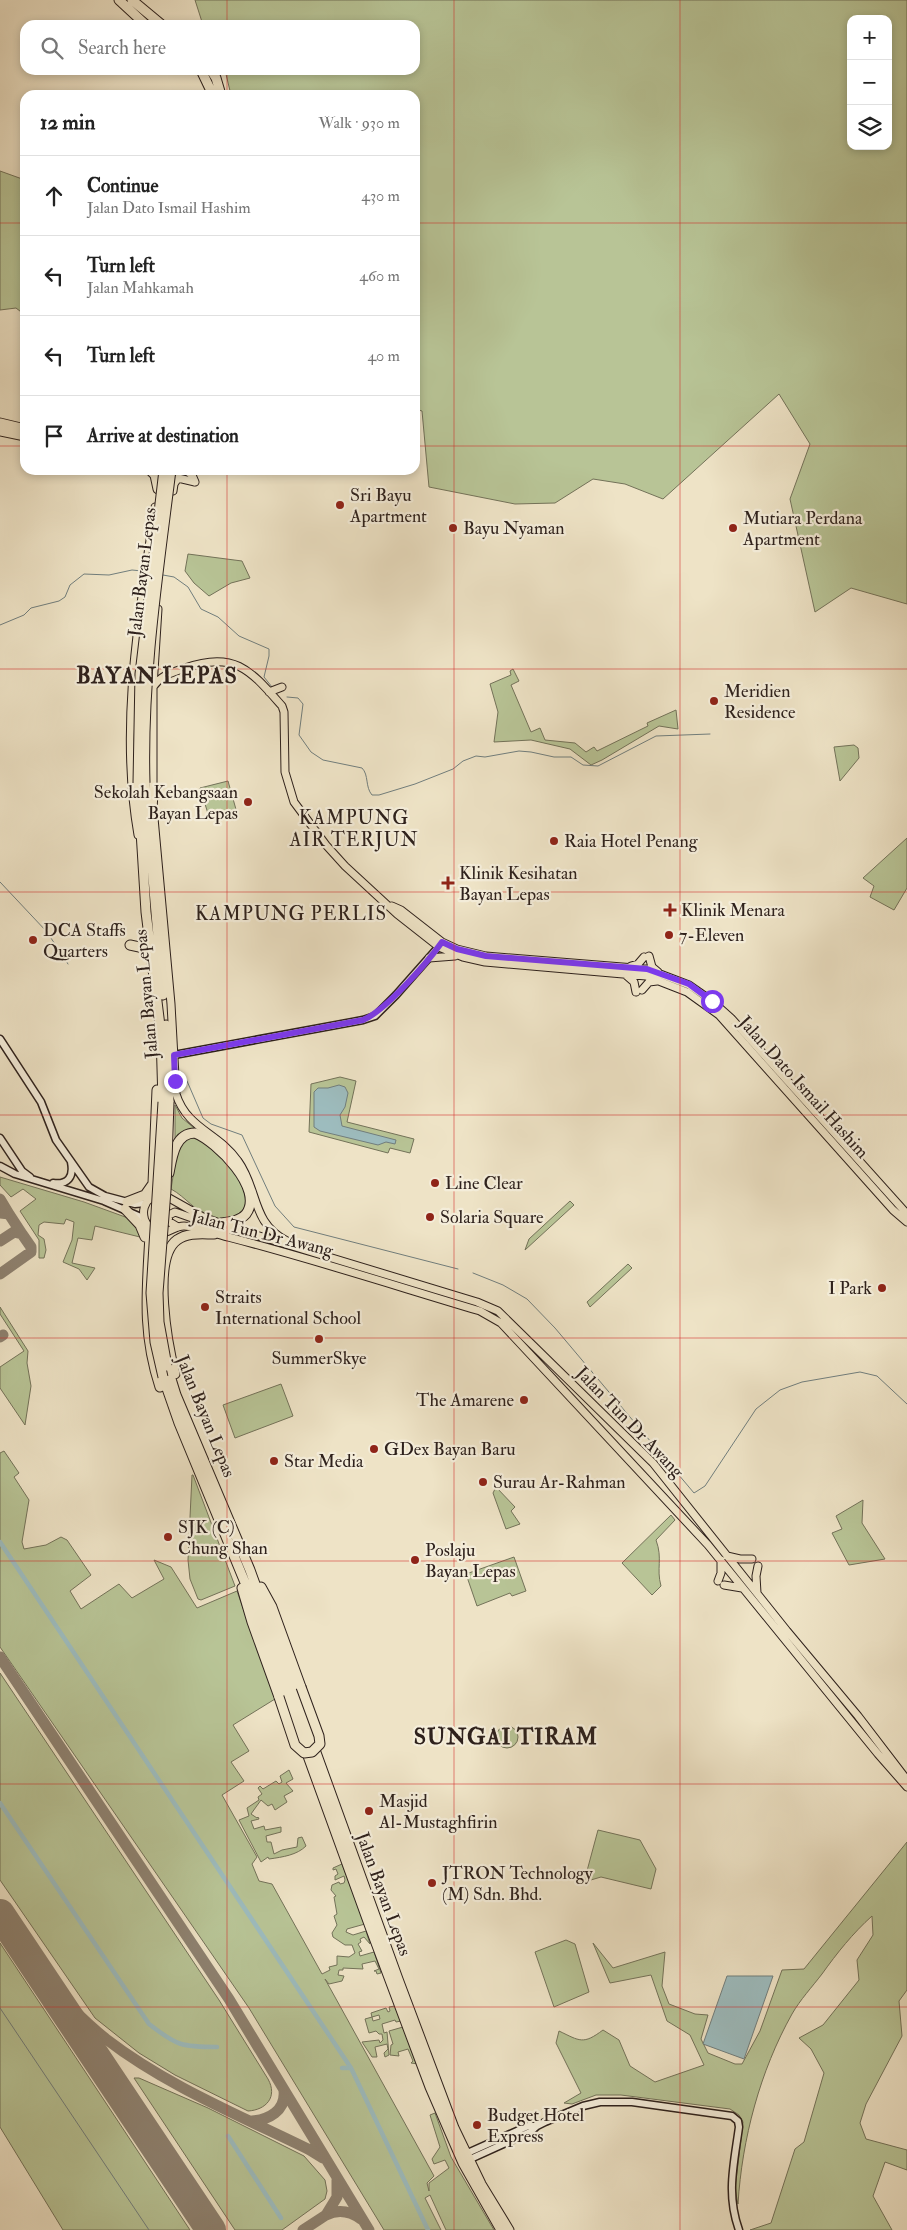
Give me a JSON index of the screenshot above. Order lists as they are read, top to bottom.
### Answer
{
  "streets": {
    "highway": ["Jalan Bayan Lepas"],
    "main road": ["Jalan Dato Ismail Hashim", "Jalan Tun Dr Awang"]
  },
  "crossings": [
    ["Jalan Bayan Lepas", "Jalan Dato Ismail Hashim"],
    ["Jalan Bayan Lepas", "Jalan Tun Dr Awang"]
  ],
  "districts": [
    "BAYAN LEPAS",
    "KAMPUNG AIR TERJUN",
    "KAMPUNG PERLIS",
    "SUNGAI TIRAM"
  ],
  "places": {
    "other": [
      "Sri Bayu Apartment",
      "Bayu Nyaman",
      "Mutiara Perdana Apartment",
      "Meridien Residence",
      "Sekolah Kebangsaan Bayan Lepas",
      "Raia Hotel Penang",
      "7-Eleven",
      "DCA Staffs Quarters",
      "Line Clear",
      "Solaria Square",
      "I Park",
      "Straits International School",
      "SummerSkye",
      "The Amarene",
      "GDex Bayan Baru",
      "Star Media",
      "Surau Ar-Rahman",
      "SJK (C) Chung Shan",
      "Poslaju Bayan Lepas",
      "Masjid Al-Mustaghfirin",
      "JTRON Technology (M) Sdn. Bhd.",
      "Budget Hotel Express"
    ],
    "health": ["Klinik Kesihatan Bayan Lepas", "Klinik Menara"]
  },
  "page": {
    "map_buttons": ["+", "−"],
    "search": "Search here",
    "heading": ["12 min", "Walk · 930 m"],
    "list": [
      ["Continue", "Jalan Dato Ismail Hashim", "430 m"],
      ["Turn left", "Jalan Mahkamah", "460 m"],
      ["Turn left", "40 m"],
      "Arrive at destination"
    ]
  }
}
